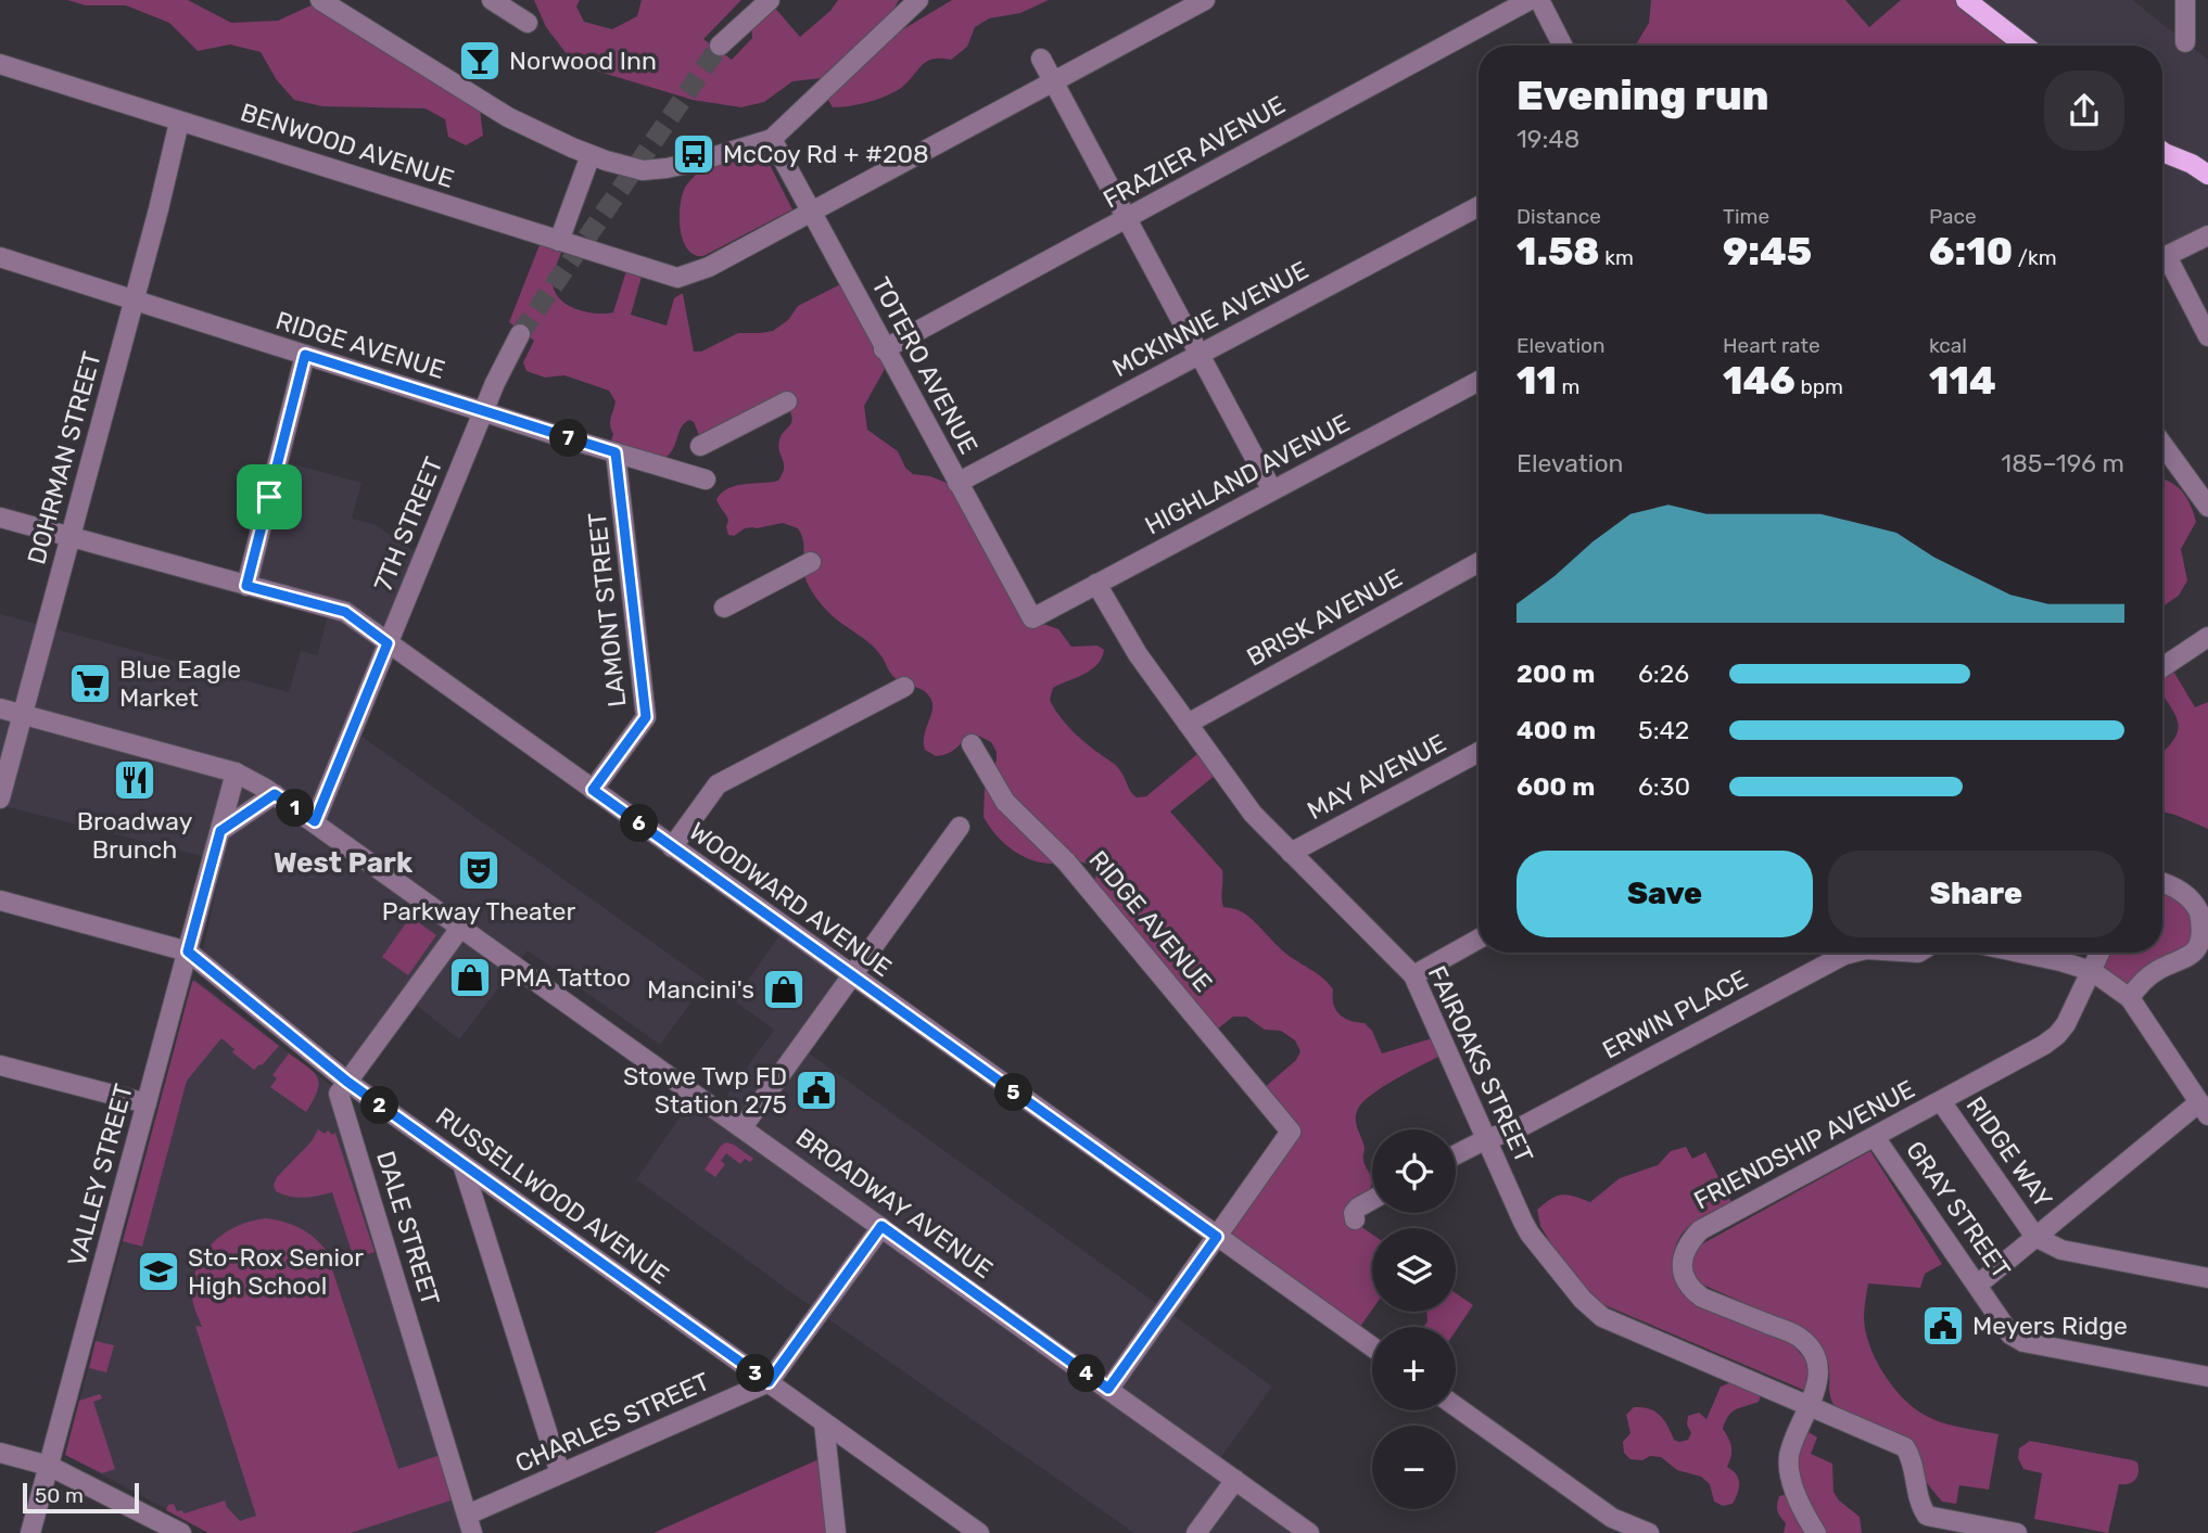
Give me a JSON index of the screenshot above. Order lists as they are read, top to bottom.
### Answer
{
  "streets": {
    "street": [
      "BENWOOD AVENUE",
      "FRAZIER AVENUE",
      "MCKINNIE AVENUE",
      "RIDGE AVENUE",
      "TOTERO AVENUE",
      "DOHRMAN STREET",
      "HIGHLAND AVENUE",
      "7TH STREET",
      "LAMONT STREET",
      "BRISK AVENUE",
      "MAY AVENUE",
      "WOODWARD AVENUE",
      "ERWIN PLACE",
      "FAIROAKS STREET",
      "FRIENDSHIP AVENUE",
      "RIDGE WAY",
      "VALLEY STREET",
      "RUSSELLWOOD AVENUE",
      "BROADWAY AVENUE",
      "GRAY STREET",
      "DALE STREET",
      "CHARLES STREET"
    ]
  },
  "crossings": [
    ["BENWOOD AVENUE", "TOTERO AVENUE"],
    ["FRAZIER AVENUE", "TOTERO AVENUE"],
    ["MCKINNIE AVENUE", "TOTERO AVENUE"],
    ["RIDGE AVENUE", "DOHRMAN STREET"],
    ["RIDGE AVENUE", "7TH STREET"],
    ["RIDGE AVENUE", "LAMONT STREET"],
    ["RIDGE AVENUE", "WOODWARD AVENUE"],
    ["TOTERO AVENUE", "HIGHLAND AVENUE"],
    ["DOHRMAN STREET", "WOODWARD AVENUE"],
    ["DOHRMAN STREET", "BROADWAY AVENUE"],
    ["HIGHLAND AVENUE", "FAIROAKS STREET"],
    ["7TH STREET", "WOODWARD AVENUE"],
    ["7TH STREET", "BROADWAY AVENUE"],
    ["LAMONT STREET", "WOODWARD AVENUE"],
    ["BRISK AVENUE", "FAIROAKS STREET"],
    ["MAY AVENUE", "FAIROAKS STREET"],
    ["ERWIN PLACE", "FAIROAKS STREET"],
    ["FAIROAKS STREET", "FRIENDSHIP AVENUE"],
    ["FRIENDSHIP AVENUE", "RIDGE WAY"],
    ["FRIENDSHIP AVENUE", "GRAY STREET"],
    ["VALLEY STREET", "RUSSELLWOOD AVENUE"],
    ["VALLEY STREET", "BROADWAY AVENUE"],
    ["RUSSELLWOOD AVENUE", "DALE STREET"],
    ["RUSSELLWOOD AVENUE", "CHARLES STREET"],
    ["DALE STREET", "CHARLES STREET"]
  ],
  "districts": ["West Park"],
  "places": {
    "bar": ["Norwood Inn"],
    "bus stop": ["McCoy Rd + #208"],
    "supermarket": ["Blue Eagle Market"],
    "restaurant": ["Broadway Brunch"],
    "theatre": ["Parkway Theater"],
    "shop": ["PMA Tattoo", "Mancini's"],
    "public building": ["Stowe Twp FD Station 275", "Meyers Ridge"],
    "school or university": ["Sto-Rox Senior High School"]
  },
  "scale_bar": "50 m",
  "page": {
    "heading": ["Evening run", "19:48"],
    "stats": [
      ["Distance", "1.58 km"],
      ["Time", "9:45"],
      ["Pace", "6:10 /km"],
      ["Elevation", "11 m"],
      ["Heart rate", "146 bpm"],
      ["kcal", "114"]
    ],
    "pins": [
      "7",
      "1",
      "6",
      "5",
      "2",
      "3",
      "4"
    ],
    "chart": ["Elevation", "185–196 m"],
    "list": [
      {
        "name": "200 m",
        "note": "6:26"
      },
      {
        "name": "400 m",
        "note": "5:42"
      },
      {
        "name": "600 m",
        "note": "6:30"
      }
    ],
    "buttons": ["Save", "Share"],
    "map_buttons": ["+", "−"],
    "scale": "50 m"
  }
}
